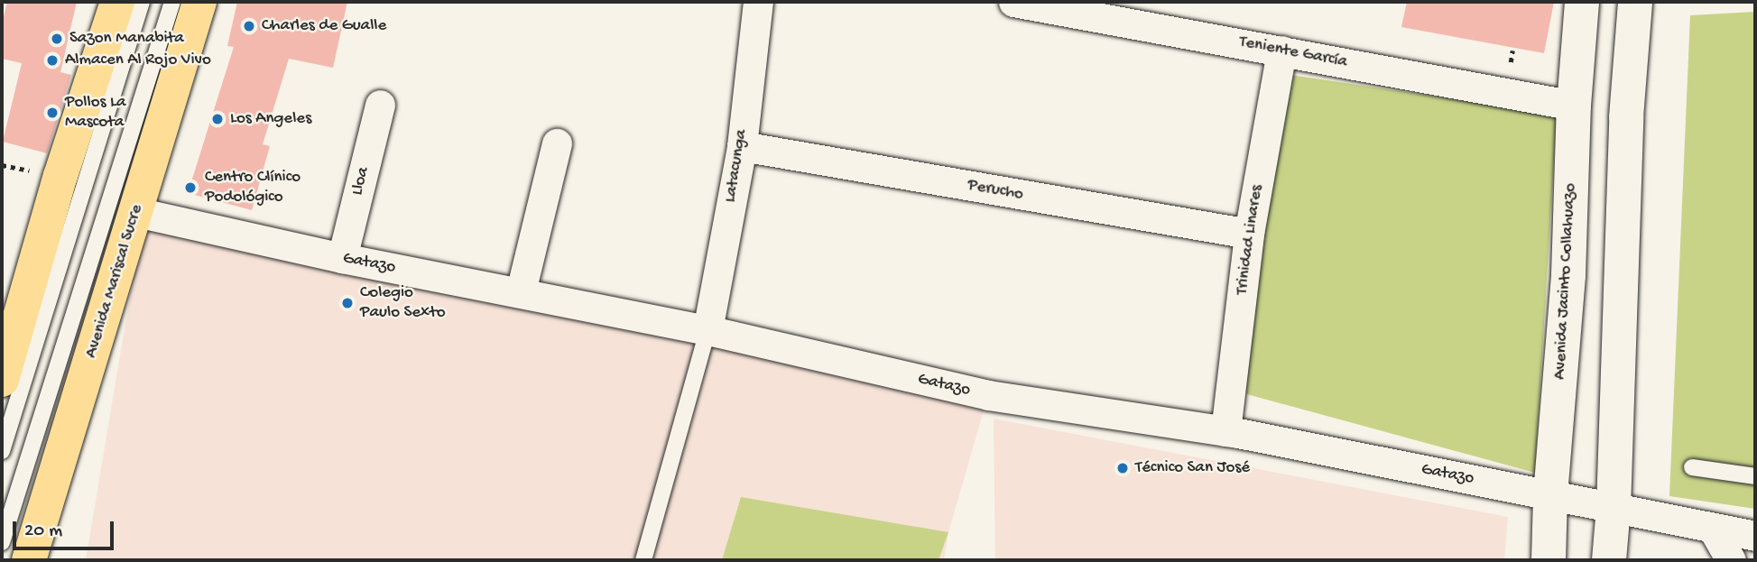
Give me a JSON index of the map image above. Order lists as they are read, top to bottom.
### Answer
{
  "streets": {
    "main road": ["Avenida Mariscal Sucre"],
    "street": [
      "Teniente García",
      "Latacunga",
      "Lloa",
      "Perucho",
      "Trinidad Linares",
      "Gatazo",
      "Avenida Jacinto Collahuazo"
    ]
  },
  "crossings": [
    ["Teniente García", "Trinidad Linares"],
    ["Teniente García", "Avenida Jacinto Collahuazo"],
    ["Latacunga", "Perucho"],
    ["Latacunga", "Gatazo"],
    ["Lloa", "Gatazo"],
    ["Perucho", "Trinidad Linares"],
    ["Trinidad Linares", "Gatazo"],
    ["Gatazo", "Avenida Mariscal Sucre"],
    ["Gatazo", "Avenida Jacinto Collahuazo"]
  ],
  "places": [
    "Charles de Gualle",
    "Sazon Manabita",
    "Almacen Al Rojo Vivo",
    "Pollos La Mascota",
    "Los Angeles",
    "Centro Clínico Podológico",
    "Colegio Paulo Sexto",
    "Técnico San José"
  ],
  "scale_bar": "20 m"
}
